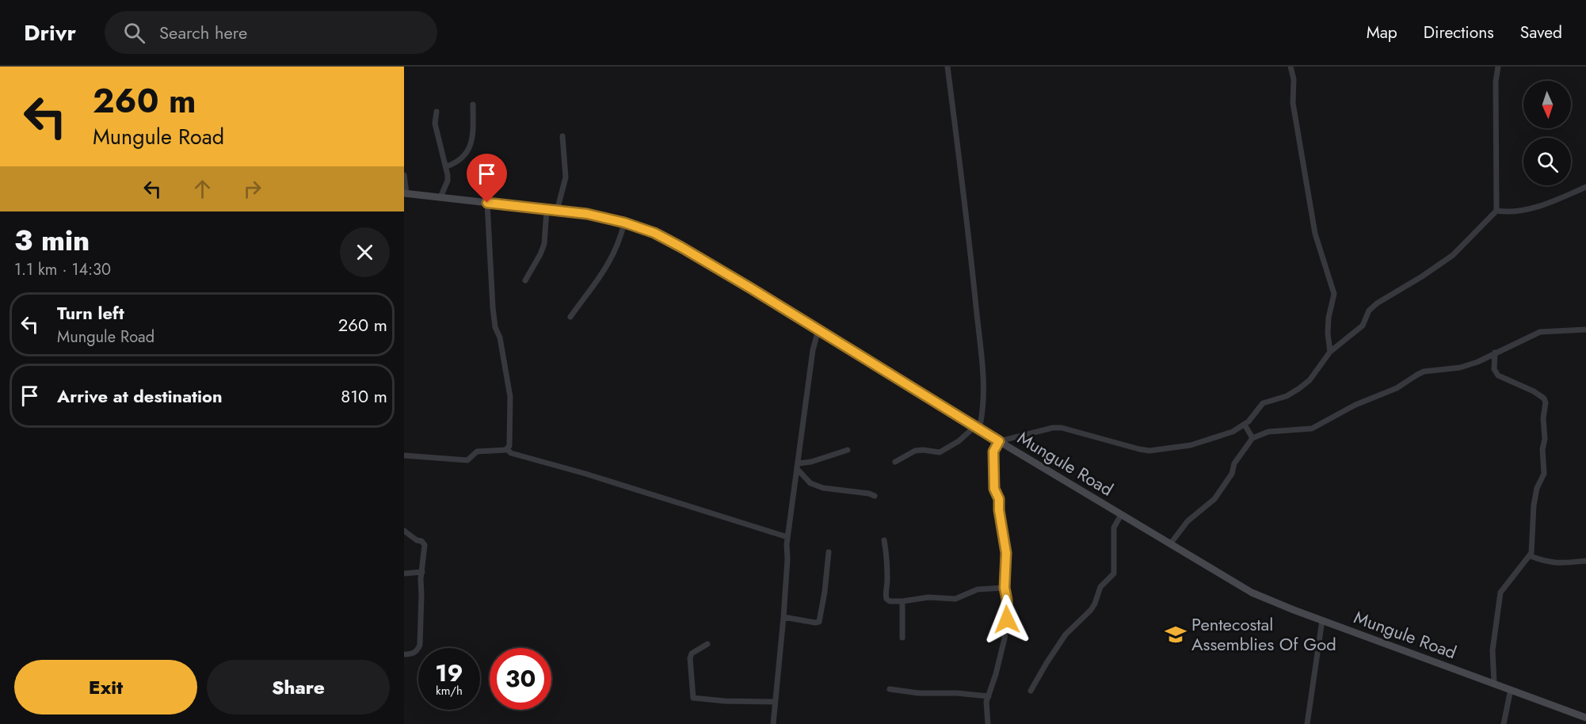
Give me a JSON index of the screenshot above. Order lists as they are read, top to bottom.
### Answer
{
  "streets": {
    "street": ["Mungule Road"]
  },
  "places": {
    "school or university": ["Pentecostal Assemblies Of God"]
  },
  "north": "bottom",
  "page": {
    "header": "Drivr",
    "search": "Search here",
    "nav": ["Map", "Directions", "Saved"],
    "turn": ["260 m", "Mungule Road"],
    "heading": ["3 min", "1.1 km · 14:30"],
    "list": [
      {
        "name": "Turn left",
        "note": "Mungule Road",
        "value": "260 m"
      },
      {
        "name": "Arrive at destination",
        "value": "810 m"
      }
    ],
    "speed": "19 km/h",
    "limit": "30",
    "buttons": ["Exit", "Share"]
  }
}
